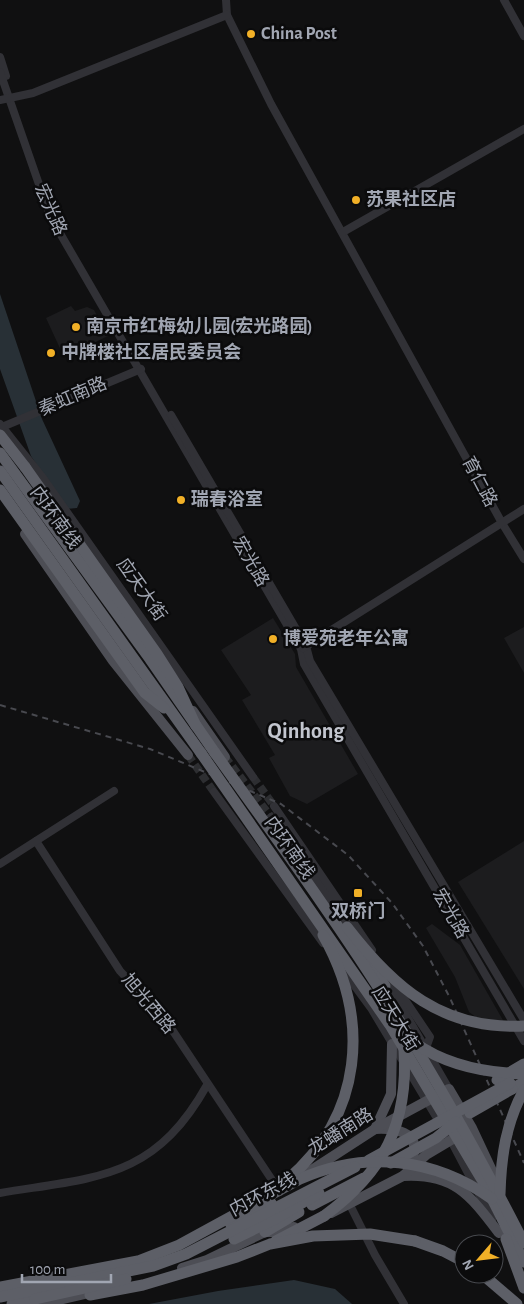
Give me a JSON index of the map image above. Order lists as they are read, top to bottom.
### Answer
{
  "streets": {
    "highway": ["内环南线", "内环东线"],
    "main road": ["应天大街", "龙蟠南路"],
    "street": [
      "宏光路",
      "秦虹南路",
      "育仁路",
      "旭光西路"
    ]
  },
  "crossings": [
    ["宏光路", "秦虹南路"],
    ["宏光路", "育仁路"],
    ["秦虹南路", "应天大街"],
    ["内环南线", "应天大街"],
    ["应天大街", "龙蟠南路"],
    ["旭光西路", "龙蟠南路"]
  ],
  "districts": ["Qinhong"],
  "places": {
    "other": [
      "China Post",
      "苏果社区店",
      "南京市红梅幼儿园(宏光路园)",
      "中牌楼社区居民委员会",
      "瑞春浴室",
      "博爱苑老年公寓"
    ],
    "transit": ["双桥门"]
  },
  "scale_bar": "100 m",
  "north": "bottom left"
}
